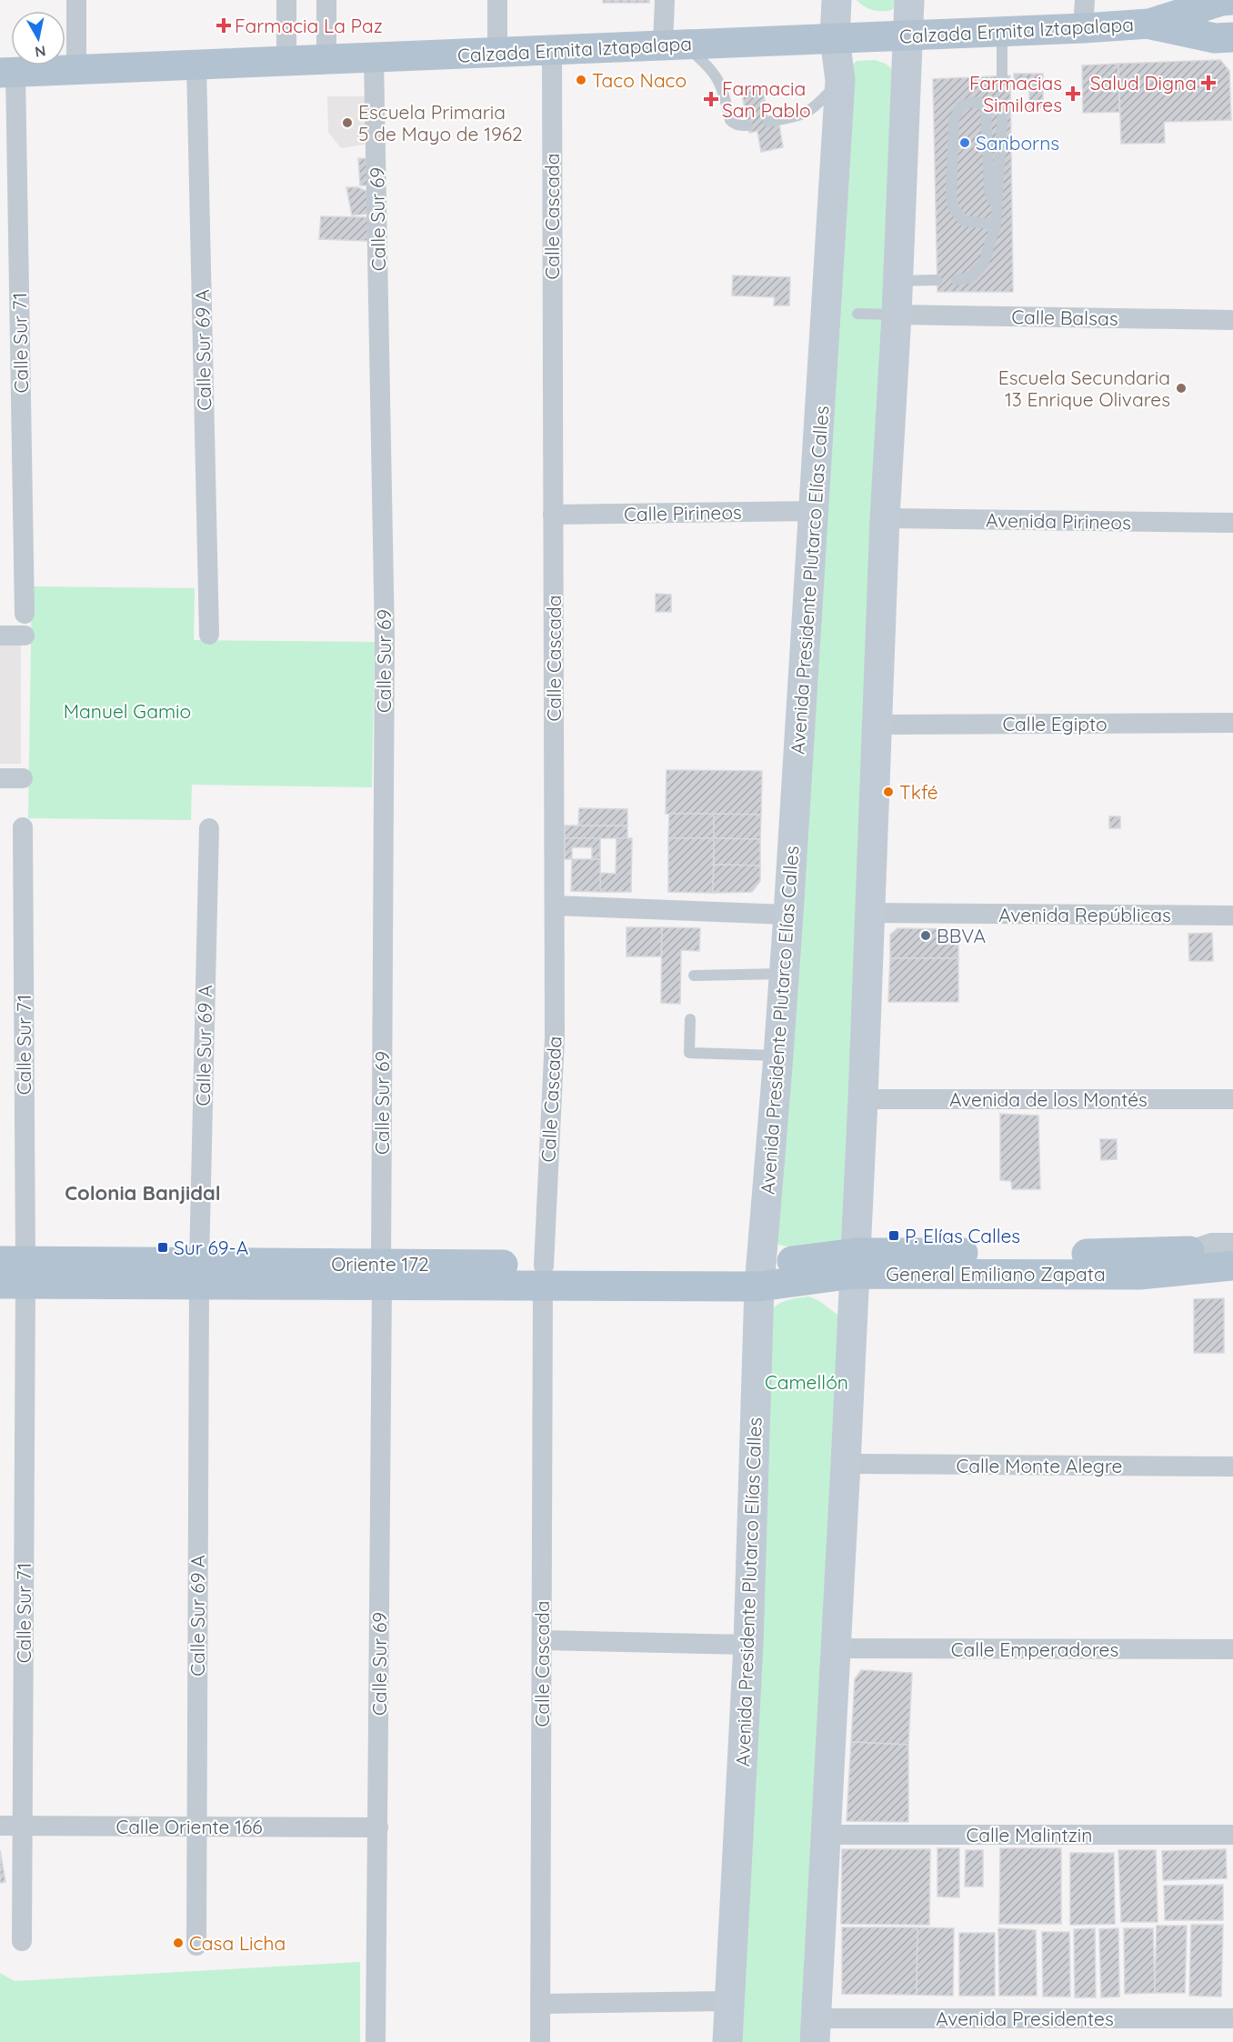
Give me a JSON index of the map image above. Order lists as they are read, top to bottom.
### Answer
{
  "streets": {
    "main road": [
      "Calzada Ermita Iztapalapa",
      "Avenida Presidente Plutarco Elías Calles",
      "Oriente 172",
      "General Emiliano Zapata"
    ],
    "street": [
      "Calle Cascada",
      "Calle Sur 69",
      "Calle Balsas",
      "Calle Sur 71",
      "Calle Sur 69 A",
      "Calle Pirineos",
      "Avenida Pirineos",
      "Calle Egipto",
      "Avenida Repúblicas",
      "Avenida de los Montés",
      "Calle Monte Alegre",
      "Calle Emperadores",
      "Calle Oriente 166",
      "Calle Malintzin",
      "Avenida Presidentes"
    ]
  },
  "crossings": [
    ["Calzada Ermita Iztapalapa", "Calle Cascada"],
    ["Calzada Ermita Iztapalapa", "Calle Sur 69"],
    ["Calzada Ermita Iztapalapa", "Calle Sur 71"],
    ["Calzada Ermita Iztapalapa", "Calle Sur 69 A"],
    ["Calzada Ermita Iztapalapa", "Avenida Presidente Plutarco Elías Calles"],
    ["Calle Cascada", "Calle Pirineos"],
    ["Calle Cascada", "Oriente 172"],
    ["Calle Sur 69", "Oriente 172"],
    ["Calle Sur 69", "Calle Oriente 166"],
    ["Calle Sur 71", "Oriente 172"],
    ["Calle Sur 71", "Calle Oriente 166"],
    ["Calle Sur 69 A", "Oriente 172"],
    ["Calle Sur 69 A", "Calle Oriente 166"],
    ["Calle Pirineos", "Avenida Presidente Plutarco Elías Calles"],
    ["Avenida Presidente Plutarco Elías Calles", "Oriente 172"],
    ["Avenida Presidente Plutarco Elías Calles", "General Emiliano Zapata"],
    ["Oriente 172", "General Emiliano Zapata"]
  ],
  "districts": ["Colonia Banjidal"],
  "parks": ["Manuel Gamio", "Camellón"],
  "places": {
    "health": [
      "Farmacia La Paz",
      "Salud Digna",
      "Farmacias Similares",
      "Farmacia San Pablo"
    ],
    "other": [
      "Taco Naco",
      "Escuela Primaria 5 de Mayo de 1962",
      "Sanborns",
      "Escuela Secundaria 13 Enrique Olivares",
      "Tkfé",
      "BBVA",
      "Casa Licha"
    ],
    "transit": ["P. Elías Calles", "Sur 69-A"]
  },
  "north": "bottom"
}
